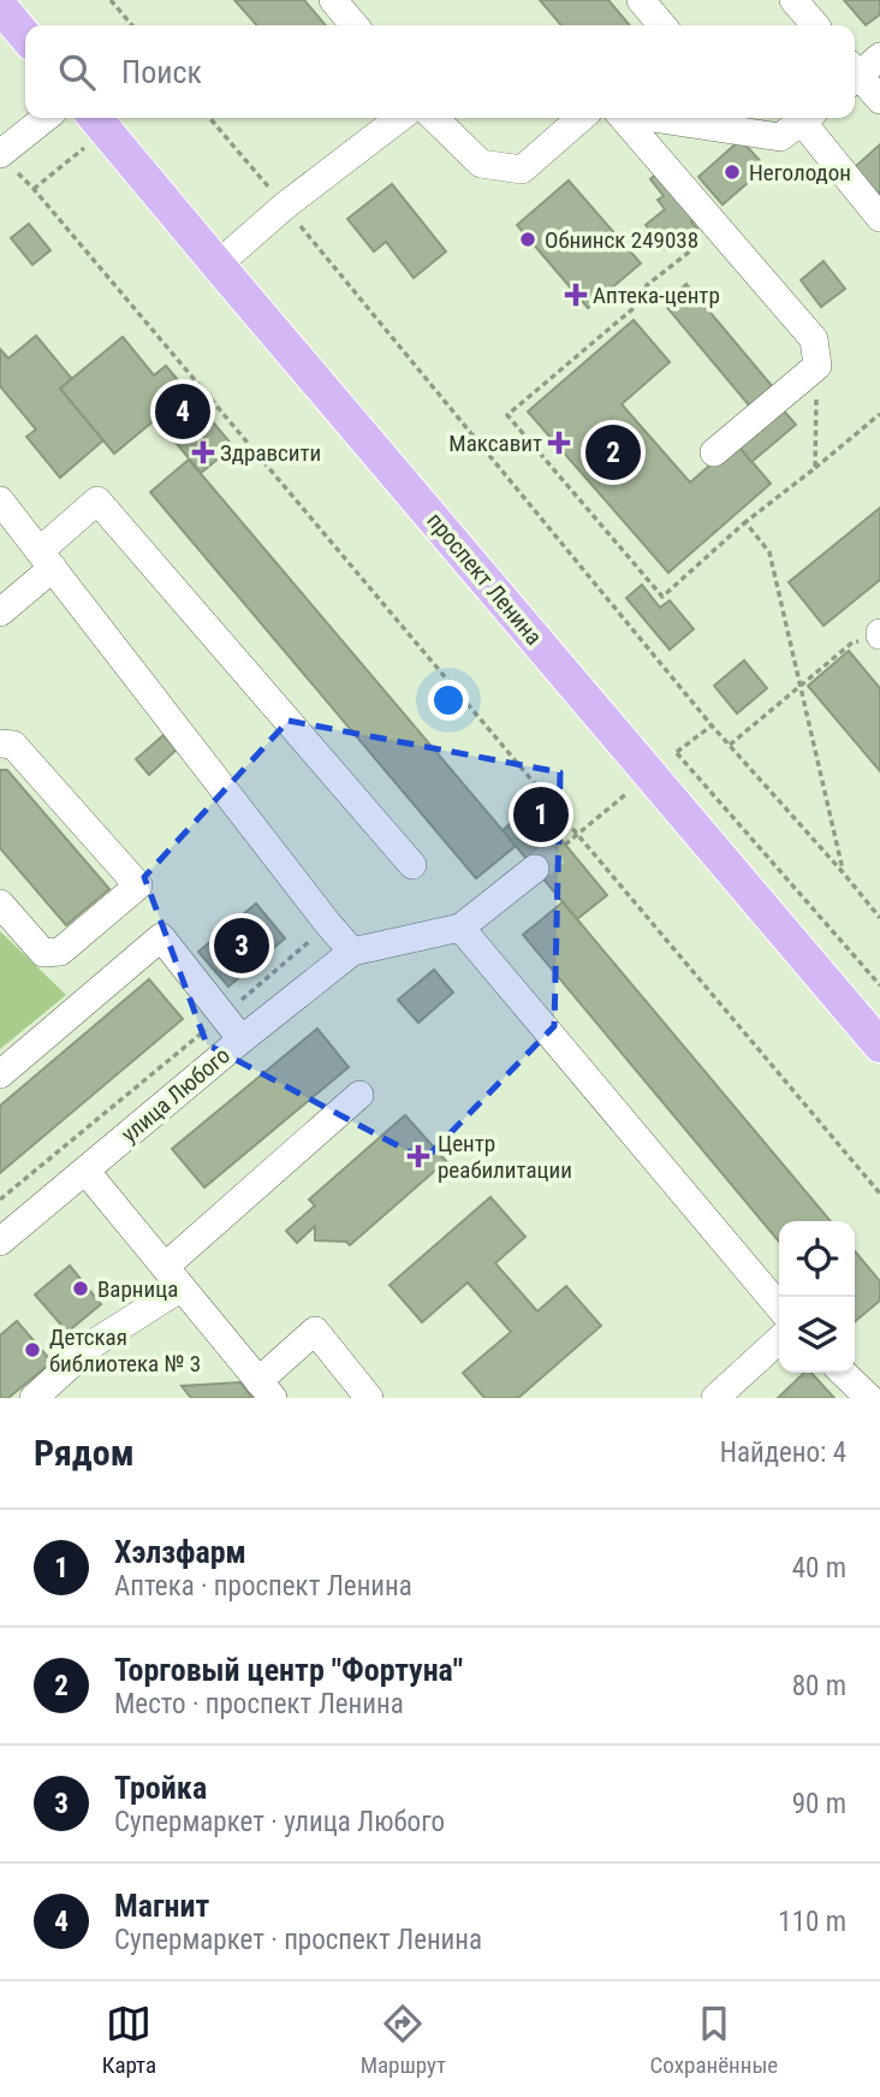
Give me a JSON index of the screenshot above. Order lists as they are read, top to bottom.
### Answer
{
  "streets": {
    "main road": ["проспект Ленина"],
    "street": ["улица Любого"]
  },
  "places": {
    "other": [
      "Неголодон",
      "Обнинск 249038",
      "Варница",
      "Детская библиотека № 3"
    ],
    "health": [
      "Аптека-центр",
      "Максавит",
      "Здравсити",
      "Центр реабилитации"
    ]
  },
  "page": {
    "search": "Поиск",
    "pins": [
      "4",
      "2",
      "1",
      "3"
    ],
    "heading": ["Рядом", "Найдено: 4"],
    "list": [
      {
        "mark": "1",
        "name": "Хэлзфарм",
        "note": "Аптека · проспект Ленина",
        "value": "40 m"
      },
      {
        "mark": "2",
        "name": "Торговый центр \"Фортуна\"",
        "note": "Место · проспект Ленина",
        "value": "80 m"
      },
      {
        "mark": "3",
        "name": "Тройка",
        "note": "Супермаркет · улица Любого",
        "value": "90 m"
      },
      {
        "mark": "4",
        "name": "Магнит",
        "note": "Супермаркет · проспект Ленина",
        "value": "110 m"
      }
    ],
    "nav": ["Карта", "Маршрут", "Сохранённые"]
  }
}
